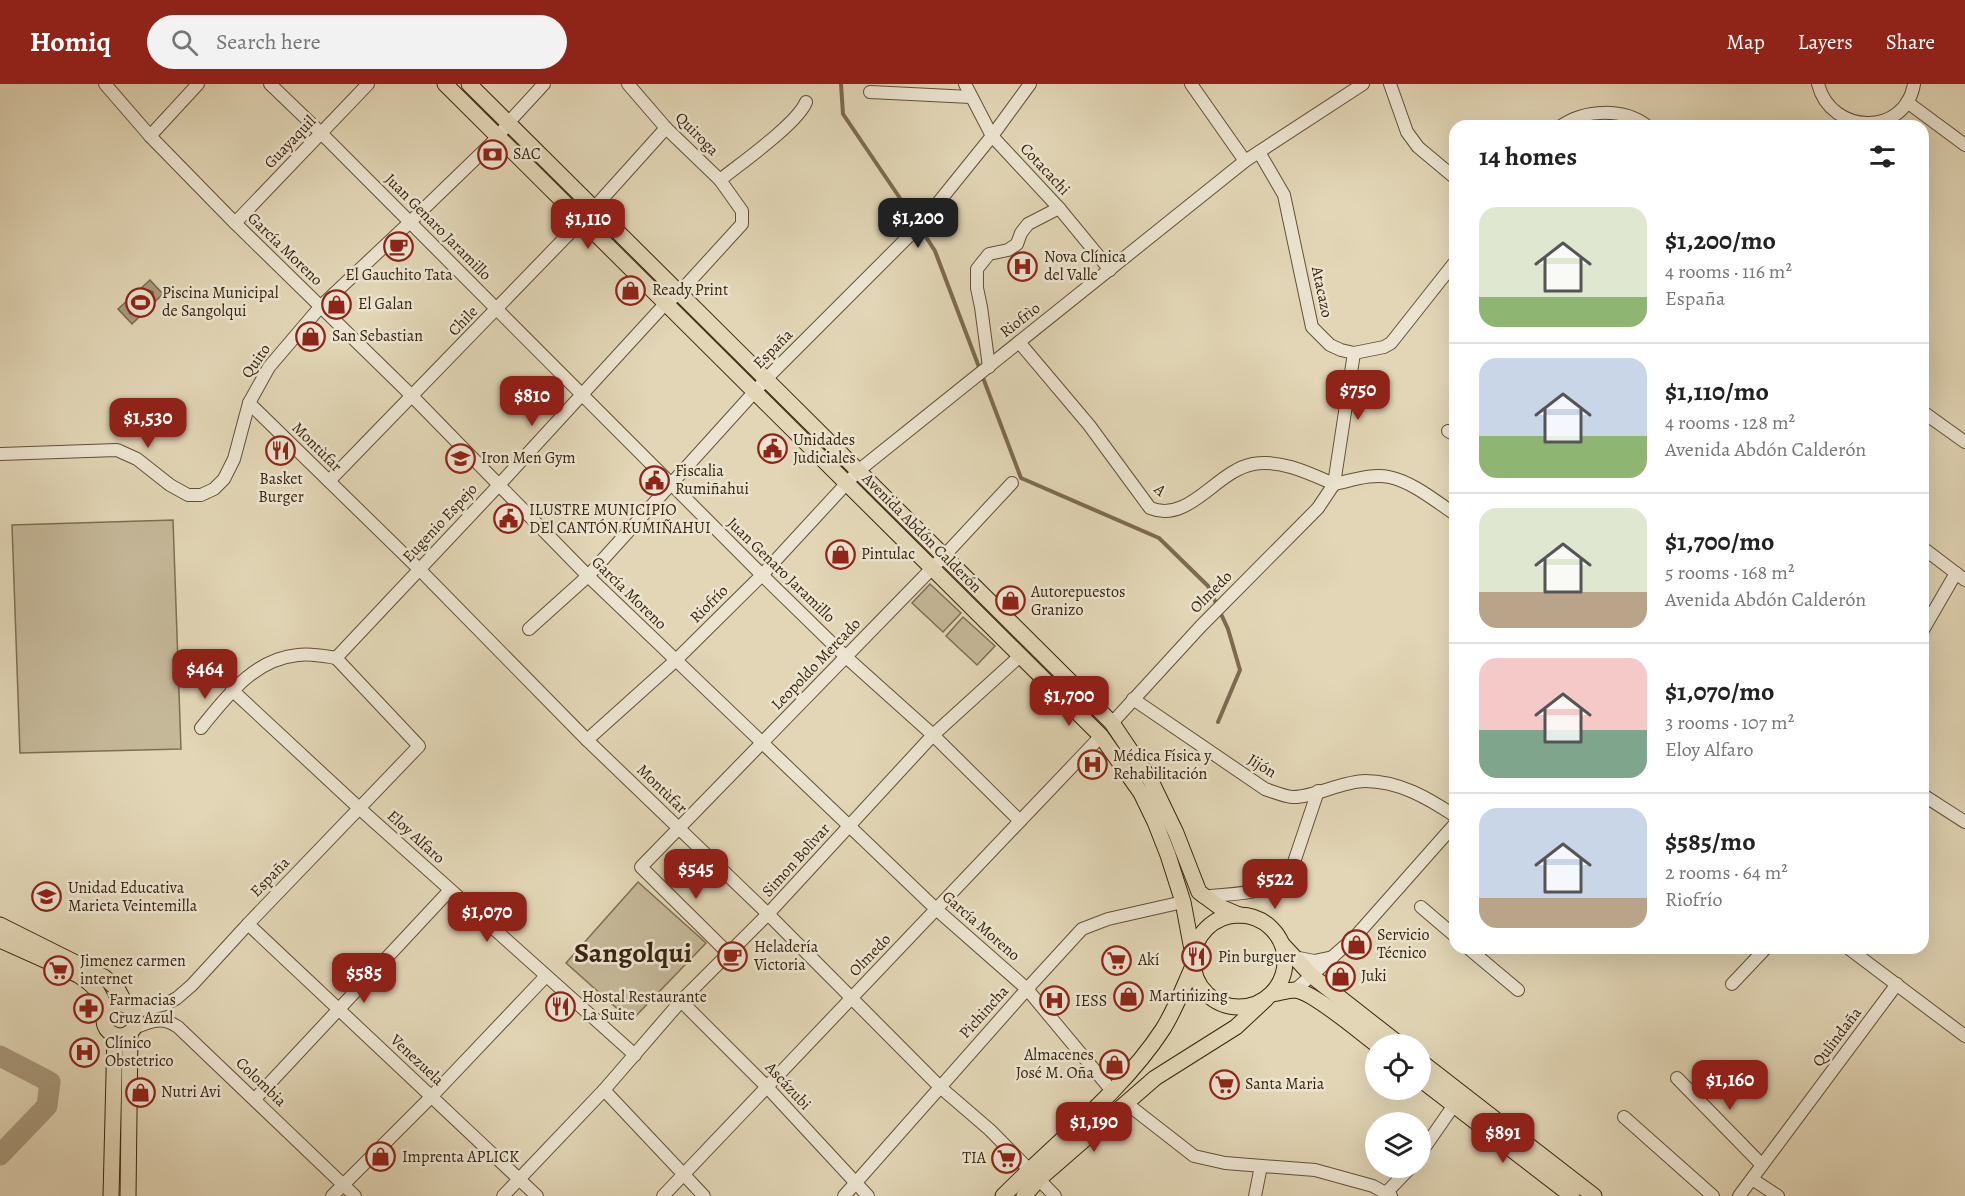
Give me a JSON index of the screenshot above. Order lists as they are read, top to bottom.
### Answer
{
  "streets": {
    "main road": ["Avenida Abdón Calderón"],
    "street": [
      "Quiroga",
      "Guayaquil",
      "Cotacachi",
      "Juan Genaro Jaramillo",
      "García Moreno",
      "Atacazo",
      "Riofrìo",
      "Chile",
      "España",
      "Quito",
      "Montùfar",
      "A",
      "Eugenio Espejo",
      "Olmedo",
      "Riofrío",
      "Leopoldo Mercado",
      "Jijón",
      "Eloy Alfaro",
      "Simon Bolìvar",
      "Pichincha",
      "Qulindaña",
      "Venezuela",
      "Colombia",
      "Ascázubi"
    ]
  },
  "crossings": [
    ["Quiroga", "Chile"],
    ["Quiroga", "Eugenio Espejo"],
    ["Guayaquil", "Juan Genaro Jaramillo"],
    ["Guayaquil", "García Moreno"],
    ["Cotacachi", "Riofrìo"],
    ["Cotacachi", "España"],
    ["Juan Genaro Jaramillo", "Chile"],
    ["Juan Genaro Jaramillo", "España"],
    ["Juan Genaro Jaramillo", "Quito"],
    ["Juan Genaro Jaramillo", "Eugenio Espejo"],
    ["Juan Genaro Jaramillo", "Olmedo"],
    ["Juan Genaro Jaramillo", "Riofrío"],
    ["Juan Genaro Jaramillo", "Leopoldo Mercado"],
    ["Juan Genaro Jaramillo", "Simon Bolìvar"],
    ["García Moreno", "Chile"],
    ["García Moreno", "España"],
    ["García Moreno", "Quito"],
    ["García Moreno", "Eugenio Espejo"],
    ["García Moreno", "Olmedo"],
    ["García Moreno", "Riofrío"],
    ["García Moreno", "Leopoldo Mercado"],
    ["García Moreno", "Simon Bolìvar"],
    ["García Moreno", "Pichincha"],
    ["Atacazo", "Riofrìo"],
    ["Riofrìo", "A"],
    ["Riofrìo", "Avenida Abdón Calderón"],
    ["Riofrìo", "Riofrío"],
    ["Chile", "Montùfar"],
    ["Chile", "Avenida Abdón Calderón"],
    ["España", "Eugenio Espejo"],
    ["España", "Avenida Abdón Calderón"],
    ["España", "Eloy Alfaro"],
    ["España", "Venezuela"],
    ["España", "Colombia"],
    ["Quito", "Montùfar"],
    ["Quito", "Avenida Abdón Calderón"],
    ["Montùfar", "Eugenio Espejo"],
    ["Montùfar", "Olmedo"],
    ["Montùfar", "Riofrío"],
    ["Montùfar", "Leopoldo Mercado"],
    ["Montùfar", "Simon Bolìvar"],
    ["Montùfar", "Pichincha"],
    ["A", "Olmedo"],
    ["Eugenio Espejo", "Avenida Abdón Calderón"],
    ["Avenida Abdón Calderón", "Olmedo"],
    ["Avenida Abdón Calderón", "Riofrío"],
    ["Avenida Abdón Calderón", "Leopoldo Mercado"],
    ["Avenida Abdón Calderón", "Simon Bolìvar"],
    ["Avenida Abdón Calderón", "Pichincha"],
    ["Olmedo", "Jijón"],
    ["Olmedo", "Ascázubi"],
    ["Leopoldo Mercado", "Simon Bolìvar"],
    ["Eloy Alfaro", "Simon Bolìvar"],
    ["Simon Bolìvar", "Venezuela"],
    ["Simon Bolìvar", "Ascázubi"],
    ["Pichincha", "Ascázubi"]
  ],
  "districts": ["Sangolqui"],
  "places": {
    "bank": ["SAC"],
    "cafe": ["El Gauchito Tata", "Heladería Victoria"],
    "hospital": [
      "Nova Clínica del Valle",
      "Médica Física y Rehabilitación",
      "IESS",
      "Clínico Obstetrico"
    ],
    "shop": [
      "Ready Print",
      "El Galan",
      "San Sebastian",
      "Pintulac",
      "Autorepuestos Granizo",
      "Servicio Técnico",
      "Juki",
      "Martinizing",
      "Almacenes José M. Oña",
      "Nutri Avi",
      "Imprenta APLICK"
    ],
    "sports": ["Piscina Municipal de Sangolqui"],
    "public building": ["Unidades Judiciales", "Fiscalia Rumiñahui", "ILUSTRE MUNICIPIO DEl CANTÓN RUMIÑAHUI"],
    "restaurant": ["Basket Burger", "Pin burguer", "Hostal Restaurante La Suite"],
    "school or university": ["Iron Men Gym", "Unidad Educativa Marieta Veintemilla"],
    "supermarket": [
      "Akí",
      "Jimenez carmen internet",
      "Santa Maria",
      "TIA"
    ],
    "pharmacy": ["Farmacias Cruz Azul"]
  },
  "page": {
    "header": "Homiq",
    "search": "Search here",
    "nav": ["Map", "Layers", "Share"],
    "heading": "14 homes",
    "list": [
      {
        "name": "$1,200/mo",
        "note": "4 rooms · 116 m² · España"
      },
      {
        "name": "$1,110/mo",
        "note": "4 rooms · 128 m² · Avenida Abdón Calderón"
      },
      {
        "name": "$1,700/mo",
        "note": "5 rooms · 168 m² · Avenida Abdón Calderón"
      },
      {
        "name": "$1,070/mo",
        "note": "3 rooms · 107 m² · Eloy Alfaro"
      },
      {
        "name": "$585/mo",
        "note": "2 rooms · 64 m² · Riofrío"
      }
    ],
    "price": [
      "$1,200",
      "$1,110",
      "$750",
      "$810",
      "$1,530",
      "$464",
      "$1,700",
      "$545",
      "$522",
      "$1,070",
      "$585",
      "$1,160",
      "$1,190",
      "$891"
    ]
  }
}
